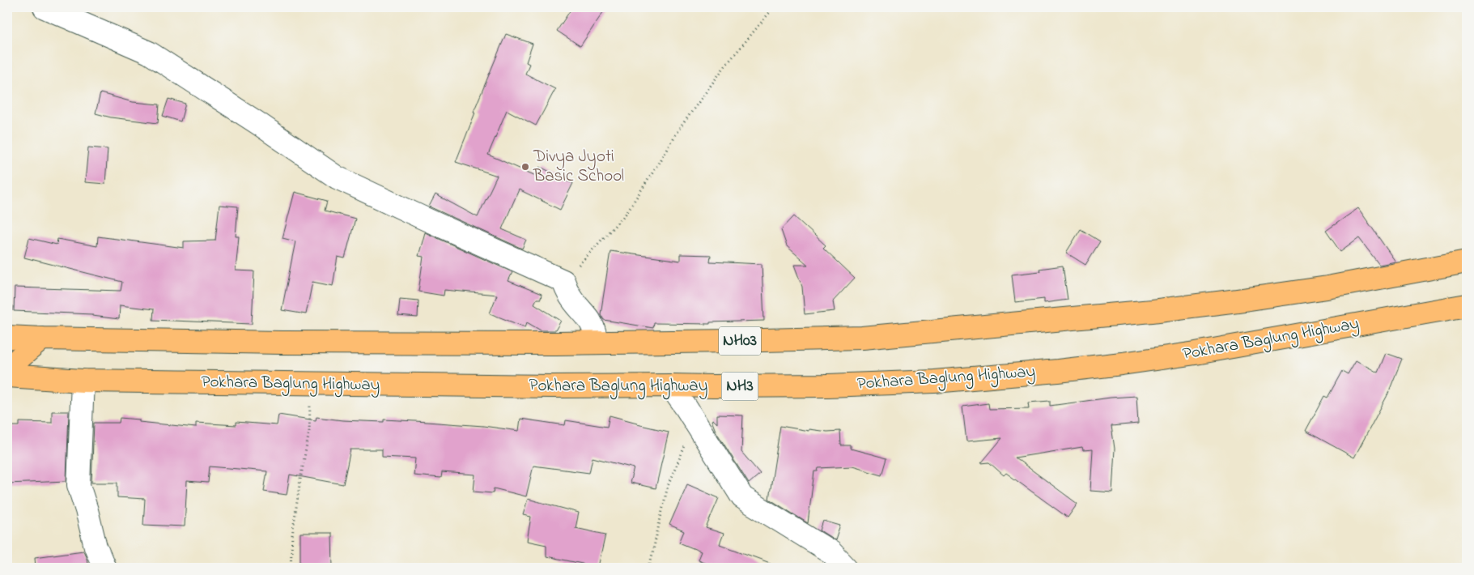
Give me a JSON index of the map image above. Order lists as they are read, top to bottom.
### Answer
{
  "streets": {
    "highway": ["Pokhara Baglung Highway", "NH03", "NH3"]
  },
  "places": ["Divya Jyoti Basic School"]
}
